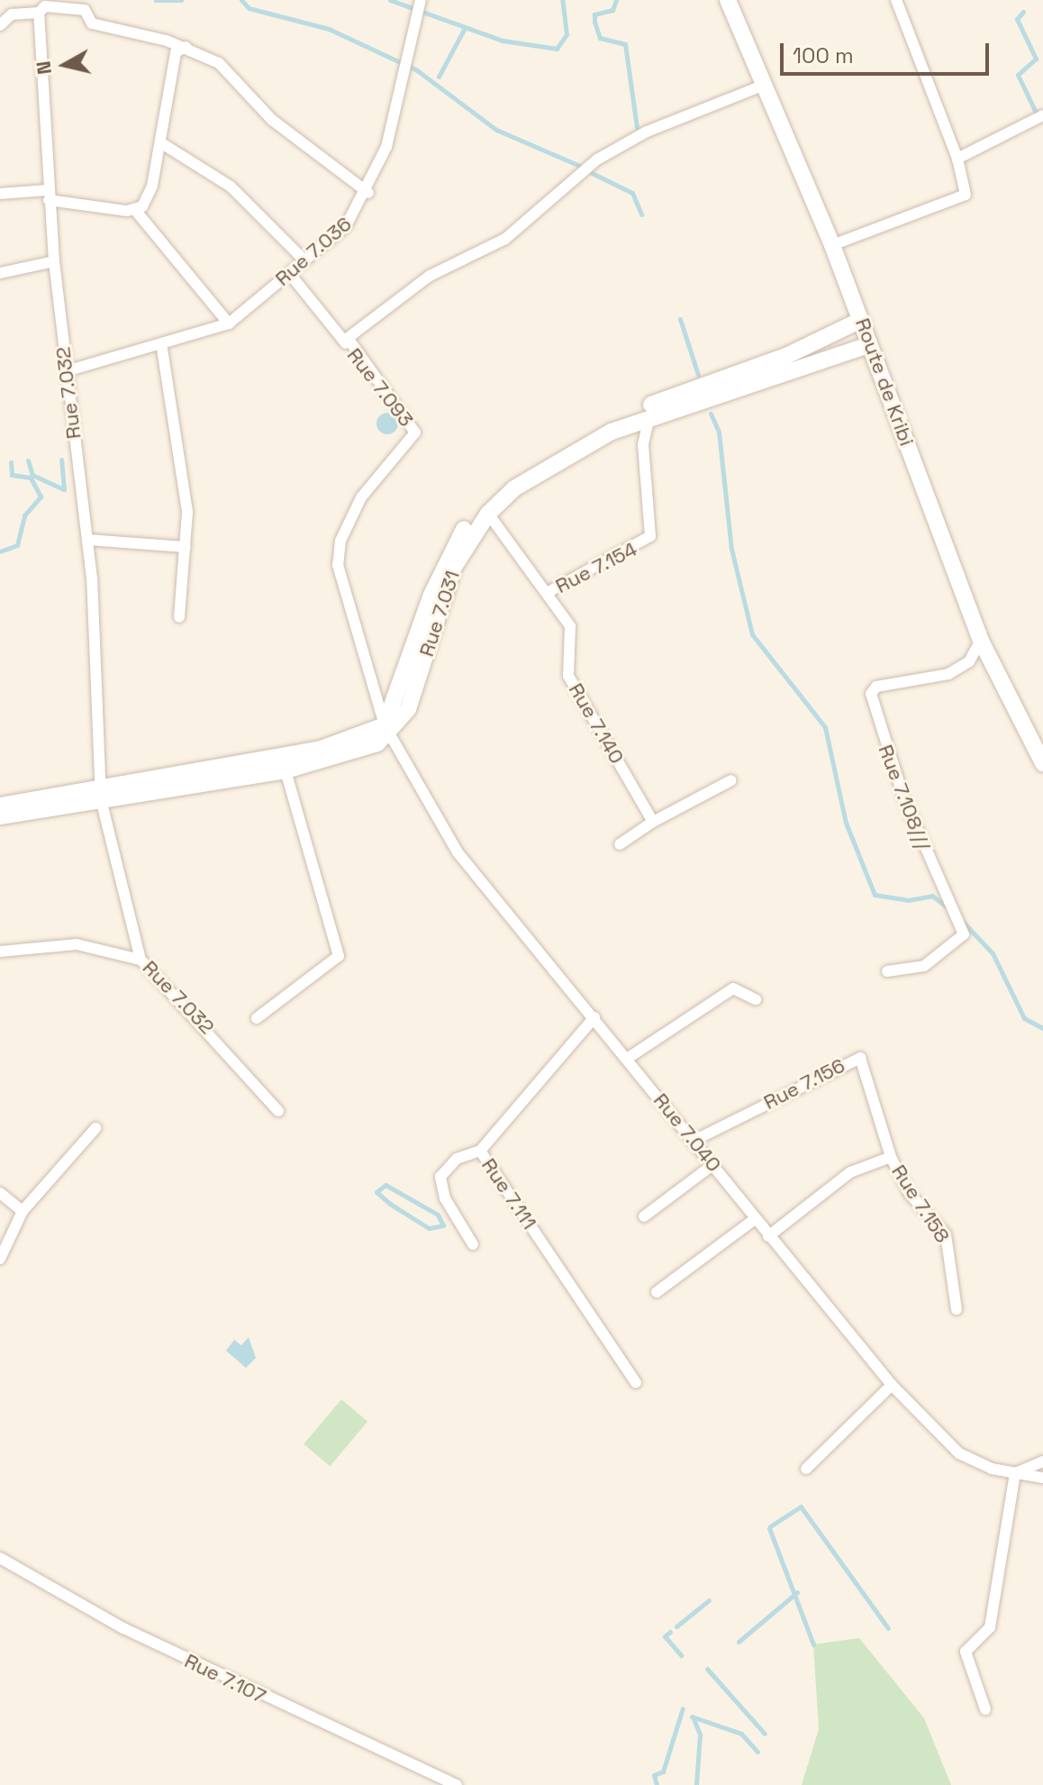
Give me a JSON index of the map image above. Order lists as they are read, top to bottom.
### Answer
{
  "streets": {
    "main road": ["Route de Kribi", "Rue 7.031"],
    "street": [
      "Rue 7.036",
      "Rue 7.093",
      "Rue 7.032",
      "Rue 7.154",
      "Rue 7.140",
      "Rue 7.108///",
      "Rue 7.156",
      "Rue 7.040",
      "Rue 7.111",
      "Rue 7.158",
      "Rue 7.107"
    ]
  },
  "crossings": [
    ["Rue 7.036", "Rue 7.032"],
    ["Route de Kribi", "Rue 7.093"],
    ["Route de Kribi", "Rue 7.031"],
    ["Route de Kribi", "Rue 7.108///"],
    ["Rue 7.093", "Rue 7.031"],
    ["Rue 7.093", "Rue 7.040"],
    ["Rue 7.032", "Rue 7.031"],
    ["Rue 7.154", "Rue 7.031"],
    ["Rue 7.154", "Rue 7.140"],
    ["Rue 7.031", "Rue 7.140"],
    ["Rue 7.031", "Rue 7.040"],
    ["Rue 7.156", "Rue 7.040"],
    ["Rue 7.156", "Rue 7.158"],
    ["Rue 7.040", "Rue 7.111"],
    ["Rue 7.040", "Rue 7.158"]
  ],
  "scale_bar": "100 m",
  "north": "left"
}
